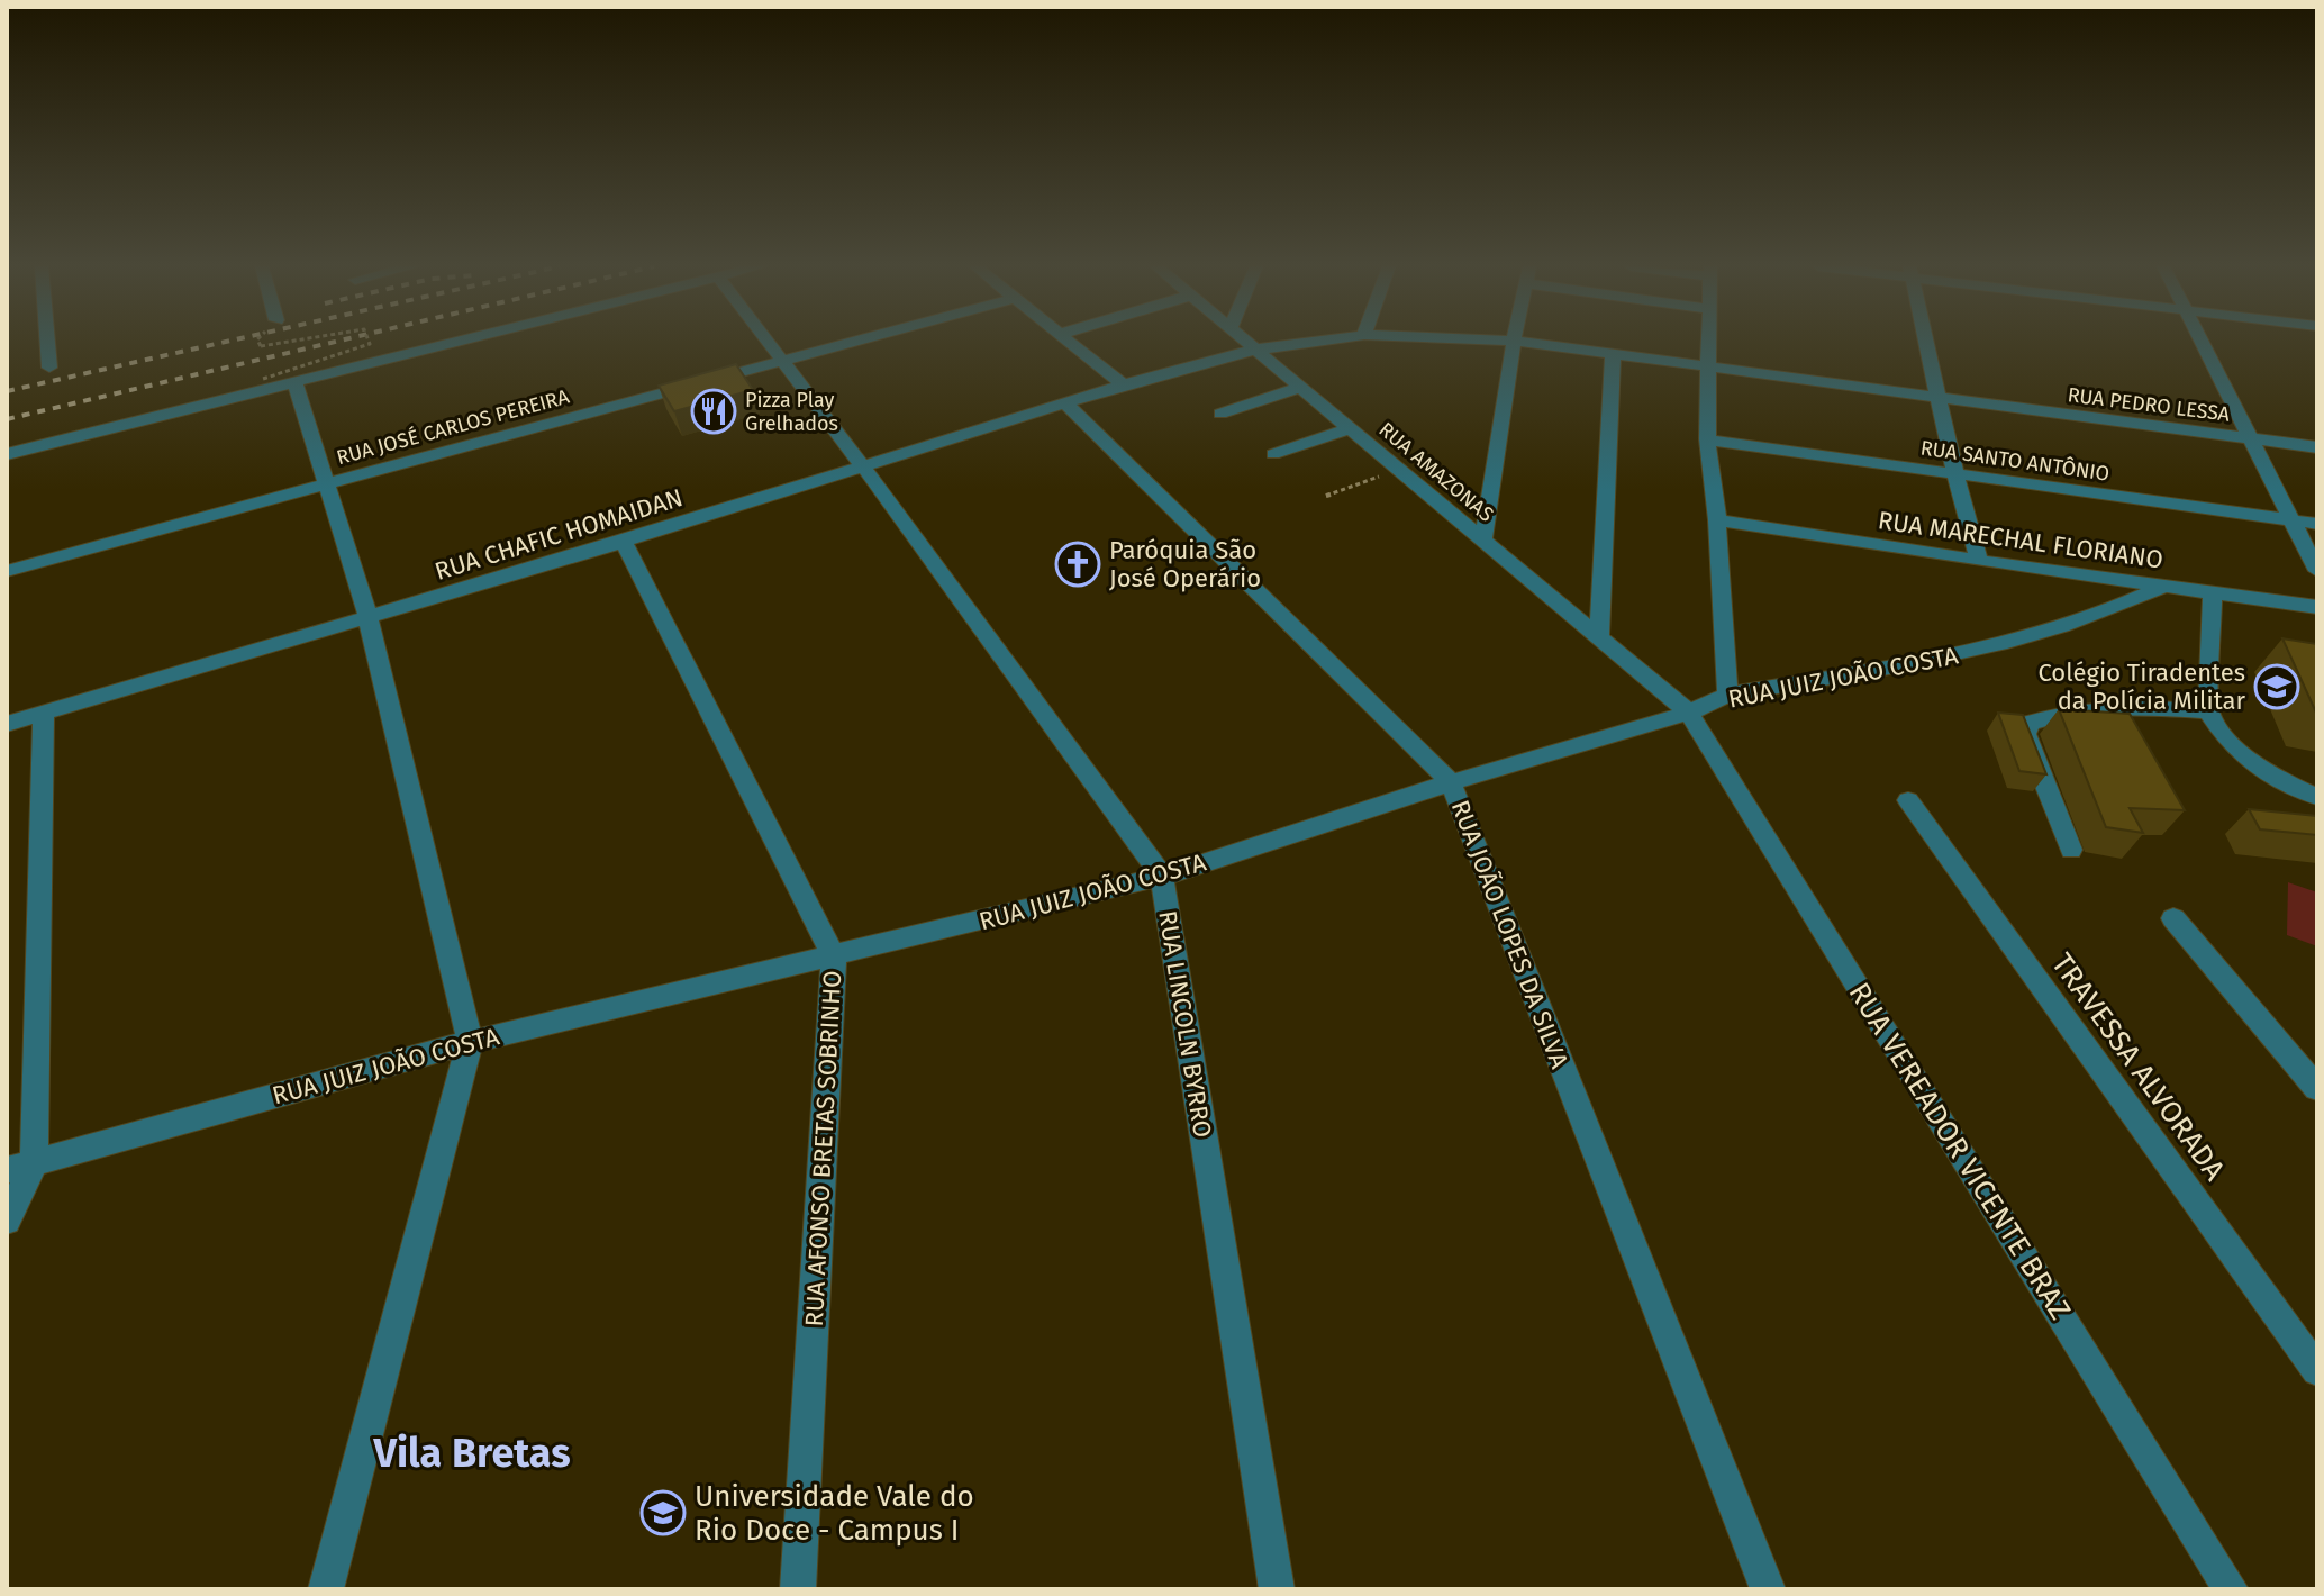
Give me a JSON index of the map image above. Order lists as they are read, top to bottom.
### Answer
{
  "streets": {
    "street": [
      "RUA PEDRO LESSA",
      "RUA JOSÉ CARLOS PEREIRA",
      "RUA SANTO ANTÔNIO",
      "RUA AMAZONAS",
      "RUA CHAFIC HOMAIDAN",
      "RUA MARECHAL FLORIANO",
      "RUA JUIZ JOÃO COSTA",
      "RUA JOÃO LOPES DA SILVA",
      "RUA LINCOLN BYRRO",
      "TRAVESSA ALVORADA",
      "RUA AFONSO BRETAS SOBRINHO",
      "RUA VEREADOR VICENTE BRAZ"
    ]
  },
  "crossings": [
    ["RUA PEDRO LESSA", "RUA AMAZONAS"],
    ["RUA PEDRO LESSA", "RUA CHAFIC HOMAIDAN"],
    ["RUA JOSÉ CARLOS PEREIRA", "RUA LINCOLN BYRRO"],
    ["RUA AMAZONAS", "RUA JUIZ JOÃO COSTA"],
    ["RUA AMAZONAS", "RUA VEREADOR VICENTE BRAZ"],
    ["RUA CHAFIC HOMAIDAN", "RUA JOÃO LOPES DA SILVA"],
    ["RUA CHAFIC HOMAIDAN", "RUA LINCOLN BYRRO"],
    ["RUA CHAFIC HOMAIDAN", "RUA AFONSO BRETAS SOBRINHO"],
    ["RUA MARECHAL FLORIANO", "RUA JUIZ JOÃO COSTA"],
    ["RUA JUIZ JOÃO COSTA", "RUA JOÃO LOPES DA SILVA"],
    ["RUA JUIZ JOÃO COSTA", "RUA LINCOLN BYRRO"],
    ["RUA JUIZ JOÃO COSTA", "RUA AFONSO BRETAS SOBRINHO"],
    ["RUA JUIZ JOÃO COSTA", "RUA VEREADOR VICENTE BRAZ"]
  ],
  "districts": ["Vila Bretas"],
  "places": {
    "restaurant": ["Pizza Play Grelhados"],
    "church": ["Paróquia São José Operário"],
    "school or university": ["Colégio Tiradentes da Polícia Militar", "Universidade Vale do Rio Doce - Campus I"]
  }
}
